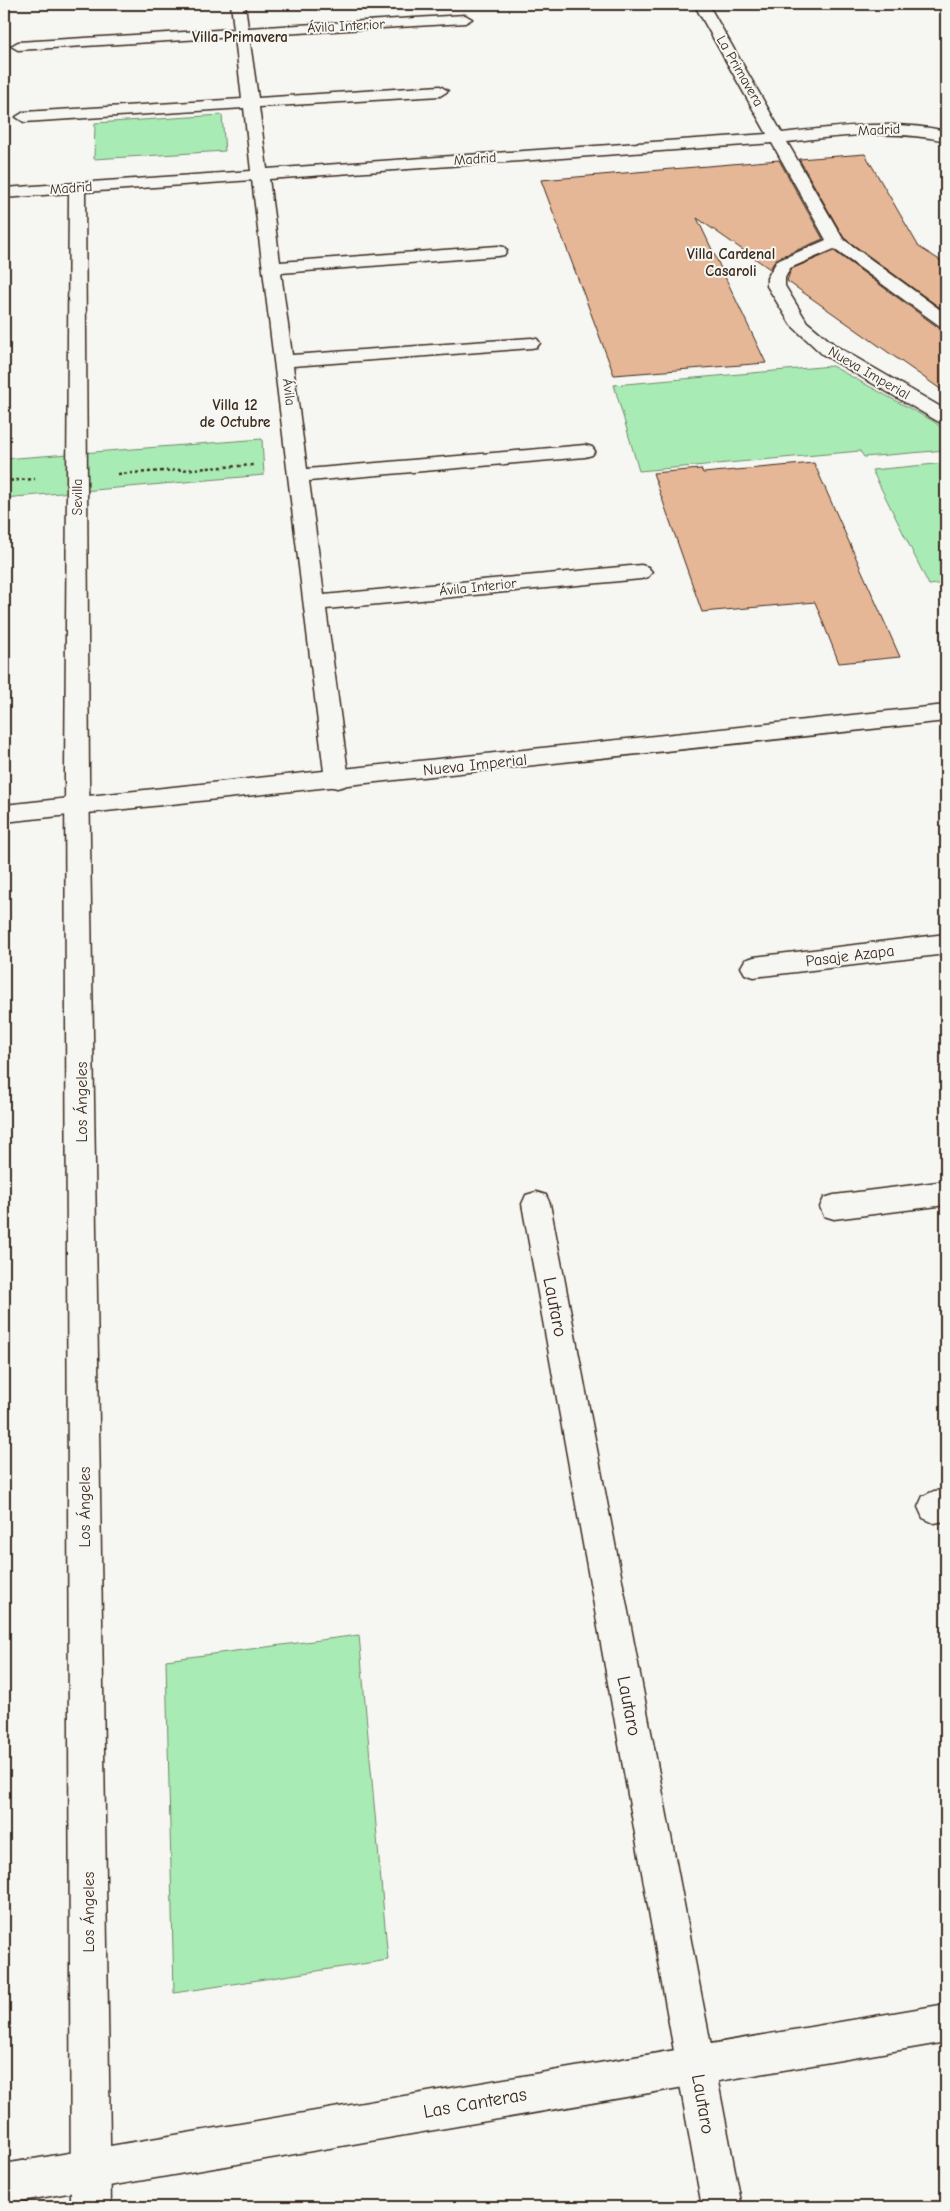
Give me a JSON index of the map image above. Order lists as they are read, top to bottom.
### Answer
{
  "streets": {
    "street": [
      "Ávila Interior",
      "La Primavera",
      "Madrid",
      "Nueva Imperial",
      "Ávila",
      "Sevilla",
      "Pasaje Azapa",
      "Los Ángeles",
      "Lautaro",
      "Las Canteras"
    ]
  },
  "crossings": [
    ["Ávila Interior", "Ávila"],
    ["La Primavera", "Madrid"],
    ["Madrid", "Ávila"],
    ["Madrid", "Sevilla"],
    ["Nueva Imperial", "Ávila"],
    ["Nueva Imperial", "Sevilla"],
    ["Nueva Imperial", "Los Ángeles"],
    ["Sevilla", "Los Ángeles"],
    ["Los Ángeles", "Las Canteras"],
    ["Lautaro", "Las Canteras"]
  ],
  "districts": ["Villa Primavera", "Villa Cardenal Casaroli", "Villa 12 de Octubre"]
}
